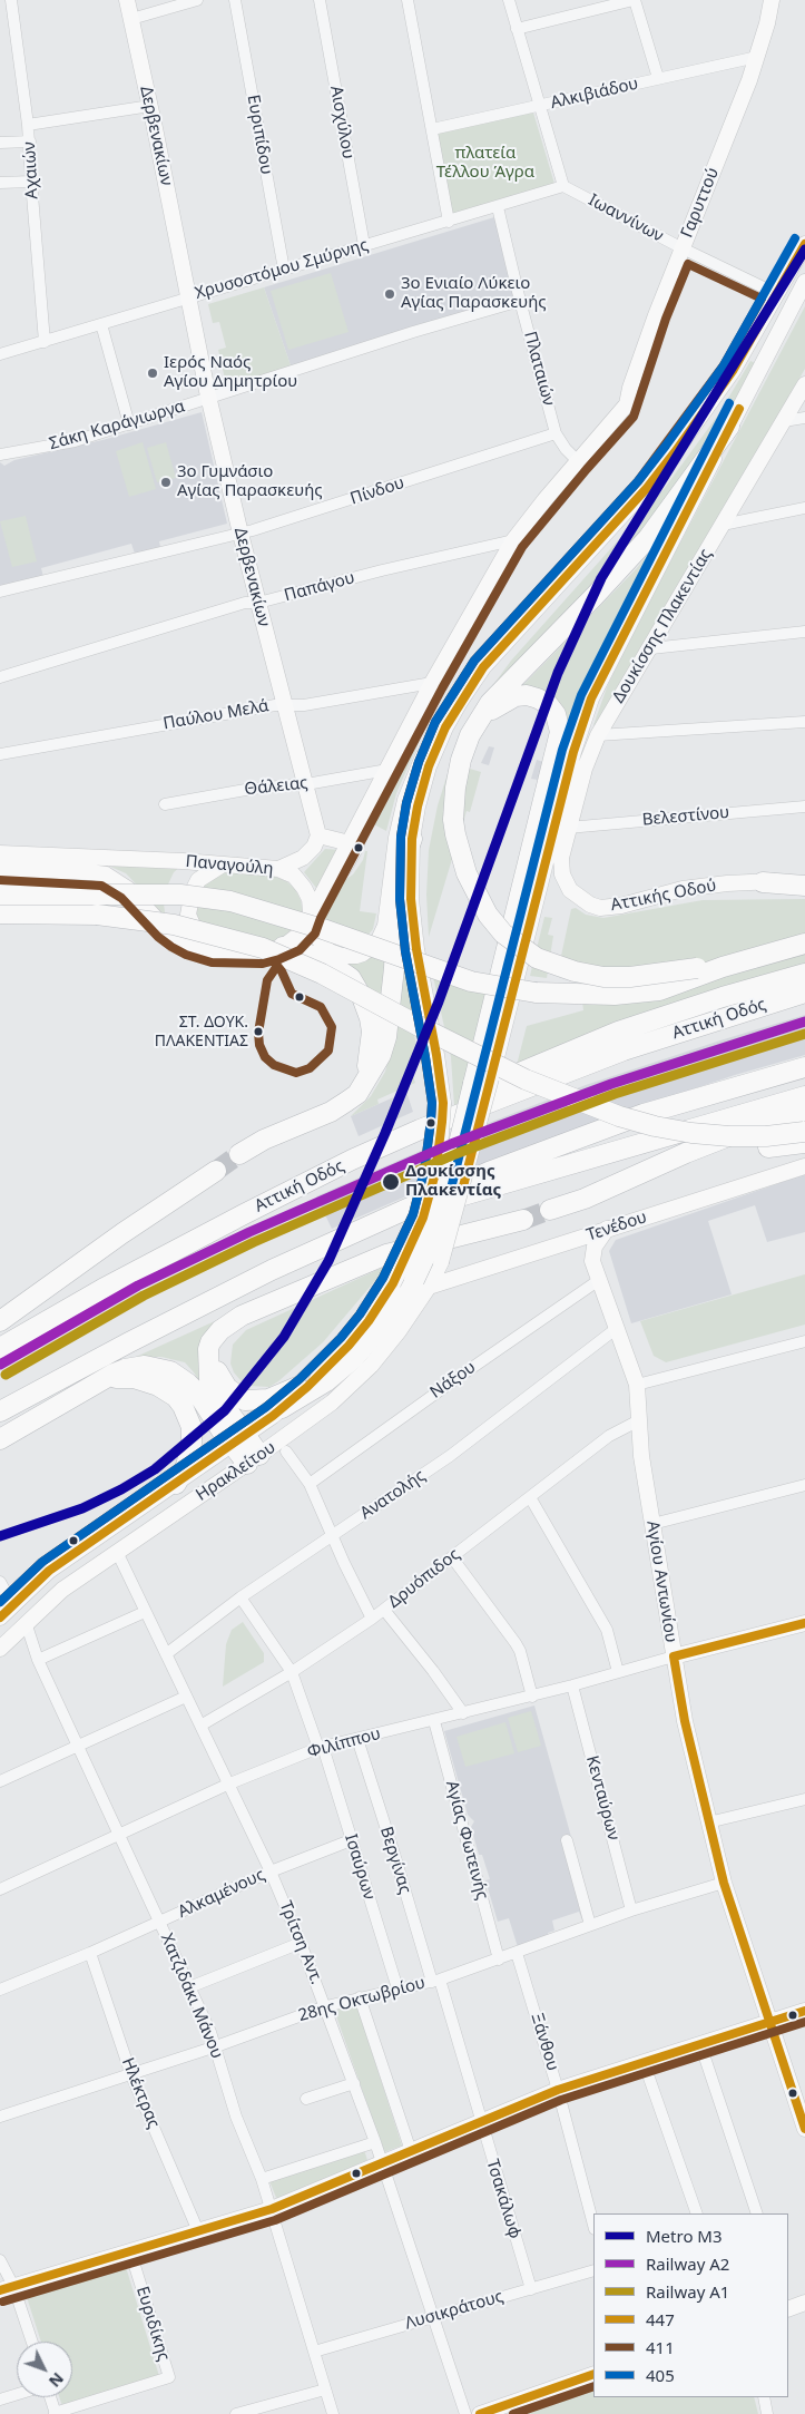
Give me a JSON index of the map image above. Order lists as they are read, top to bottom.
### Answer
{
  "streets": {
    "highway": ["Αττική Οδός"],
    "street": [
      "Αλκιβιάδου",
      "Αισχύλου",
      "Ευριπίδου",
      "Δερβενακίων",
      "Αχαιών",
      "Γαρυττού",
      "Ιωαννίνων",
      "Χρυσοστόμου Σμύρνης",
      "Πλαταιών",
      "Σάκη Καράγιωργα",
      "Πίνδου",
      "Παπάγου",
      "Δουκίσσης Πλακεντίας",
      "Παύλου Μελά",
      "Θάλειας",
      "Βελεστίνου",
      "Παναγούλη",
      "Αττικής Οδού",
      "Τενέδου",
      "Νάξου",
      "Ηρακλείτου",
      "Ανατολής",
      "Δρυόπιδος",
      "Αγίου Αντωνίου",
      "Φιλίππου",
      "Κενταύρων",
      "Αγίας Φωτεινής",
      "Βεργίνας",
      "Ισαύρων",
      "Αλκαμένους",
      "Τρίτση Αντ.",
      "Χατζιδάκι Μάνου",
      "28ης Οκτωβρίου",
      "Ξάνθου",
      "Ηλέκτρας",
      "Τσακάλωφ",
      "Λυσικράτους",
      "Ευριδίκης"
    ]
  },
  "crossings": [
    ["Αλκιβιάδου", "Γαρυττού"],
    ["Αισχύλου", "Χρυσοστόμου Σμύρνης"],
    ["Ευριπίδου", "Χρυσοστόμου Σμύρνης"],
    ["Δερβενακίων", "Χρυσοστόμου Σμύρνης"],
    ["Δερβενακίων", "Σάκη Καράγιωργα"],
    ["Δερβενακίων", "Πίνδου"],
    ["Δερβενακίων", "Παπάγου"],
    ["Δερβενακίων", "Παύλου Μελά"],
    ["Δερβενακίων", "Θάλειας"],
    ["Αχαιών", "Χρυσοστόμου Σμύρνης"],
    ["Γαρυττού", "Ιωαννίνων"],
    ["Γαρυττού", "Παπάγου"],
    ["Γαρυττού", "Παύλου Μελά"],
    ["Γαρυττού", "Θάλειας"],
    ["Γαρυττού", "Παναγούλη"],
    ["Ιωαννίνων", "Χρυσοστόμου Σμύρνης"],
    ["Χρυσοστόμου Σμύρνης", "Πλαταιών"],
    ["Πλαταιών", "Σάκη Καράγιωργα"],
    ["Πλαταιών", "Πίνδου"],
    ["Δουκίσσης Πλακεντίας", "Βελεστίνου"],
    ["Δουκίσσης Πλακεντίας", "Αττικής Οδού"],
    ["Δουκίσσης Πλακεντίας", "Ηρακλείτου"],
    ["Τενέδου", "Ηρακλείτου"],
    ["Τενέδου", "Αγίου Αντωνίου"],
    ["Νάξου", "Αγίου Αντωνίου"],
    ["Ηρακλείτου", "Τρίτση Αντ."],
    ["Ηρακλείτου", "Χατζιδάκι Μάνου"],
    ["Ανατολής", "Αγίου Αντωνίου"],
    ["Ανατολής", "Τρίτση Αντ."],
    ["Δρυόπιδος", "Αγίου Αντωνίου"],
    ["Δρυόπιδος", "Ισαύρων"],
    ["Δρυόπιδος", "Τρίτση Αντ."],
    ["Αγίου Αντωνίου", "Φιλίππου"],
    ["Αγίου Αντωνίου", "28ης Οκτωβρίου"],
    ["Φιλίππου", "Κενταύρων"],
    ["Φιλίππου", "Αγίας Φωτεινής"],
    ["Φιλίππου", "Βεργίνας"],
    ["Φιλίππου", "Ισαύρων"],
    ["Φιλίππου", "Τρίτση Αντ."],
    ["Φιλίππου", "Χατζιδάκι Μάνου"],
    ["Κενταύρων", "28ης Οκτωβρίου"],
    ["Αγίας Φωτεινής", "28ης Οκτωβρίου"],
    ["Βεργίνας", "28ης Οκτωβρίου"],
    ["Βεργίνας", "Τσακάλωφ"],
    ["Ισαύρων", "Αλκαμένους"],
    ["Ισαύρων", "28ης Οκτωβρίου"],
    ["Αλκαμένους", "Τρίτση Αντ."],
    ["Αλκαμένους", "Χατζιδάκι Μάνου"],
    ["Αλκαμένους", "Ηλέκτρας"],
    ["Τρίτση Αντ.", "28ης Οκτωβρίου"],
    ["Τρίτση Αντ.", "Λυσικράτους"],
    ["Χατζιδάκι Μάνου", "28ης Οκτωβρίου"],
    ["Χατζιδάκι Μάνου", "Λυσικράτους"],
    ["28ης Οκτωβρίου", "Ξάνθου"],
    ["28ης Οκτωβρίου", "Ηλέκτρας"],
    ["28ης Οκτωβρίου", "Τσακάλωφ"],
    ["Τσακάλωφ", "Λυσικράτους"]
  ],
  "parks": ["πλατεία Τέλλου Άγρα"],
  "places": [
    "3ο Ενιαίο Λύκειο Αγίας Παρασκευής",
    "Ιερός Ναός Αγίου Δημητρίου",
    "3ο Γυμνάσιο Αγίας Παρασκευής",
    "ΣΤ. ΔΟΥΚ. ΠΛΑΚΕΝΤΙΑΣ",
    "Δουκίσσης Πλακεντίας"
  ],
  "lines": [
    "transit line 405",
    "transit line 447",
    "metro line Μ3",
    "transit line 411",
    "rail line A2",
    "rail line A1"
  ],
  "legend": [
    "Metro Μ3",
    "Railway A2",
    "Railway A1",
    "447",
    "411",
    "405"
  ],
  "north": "bottom right"
}
